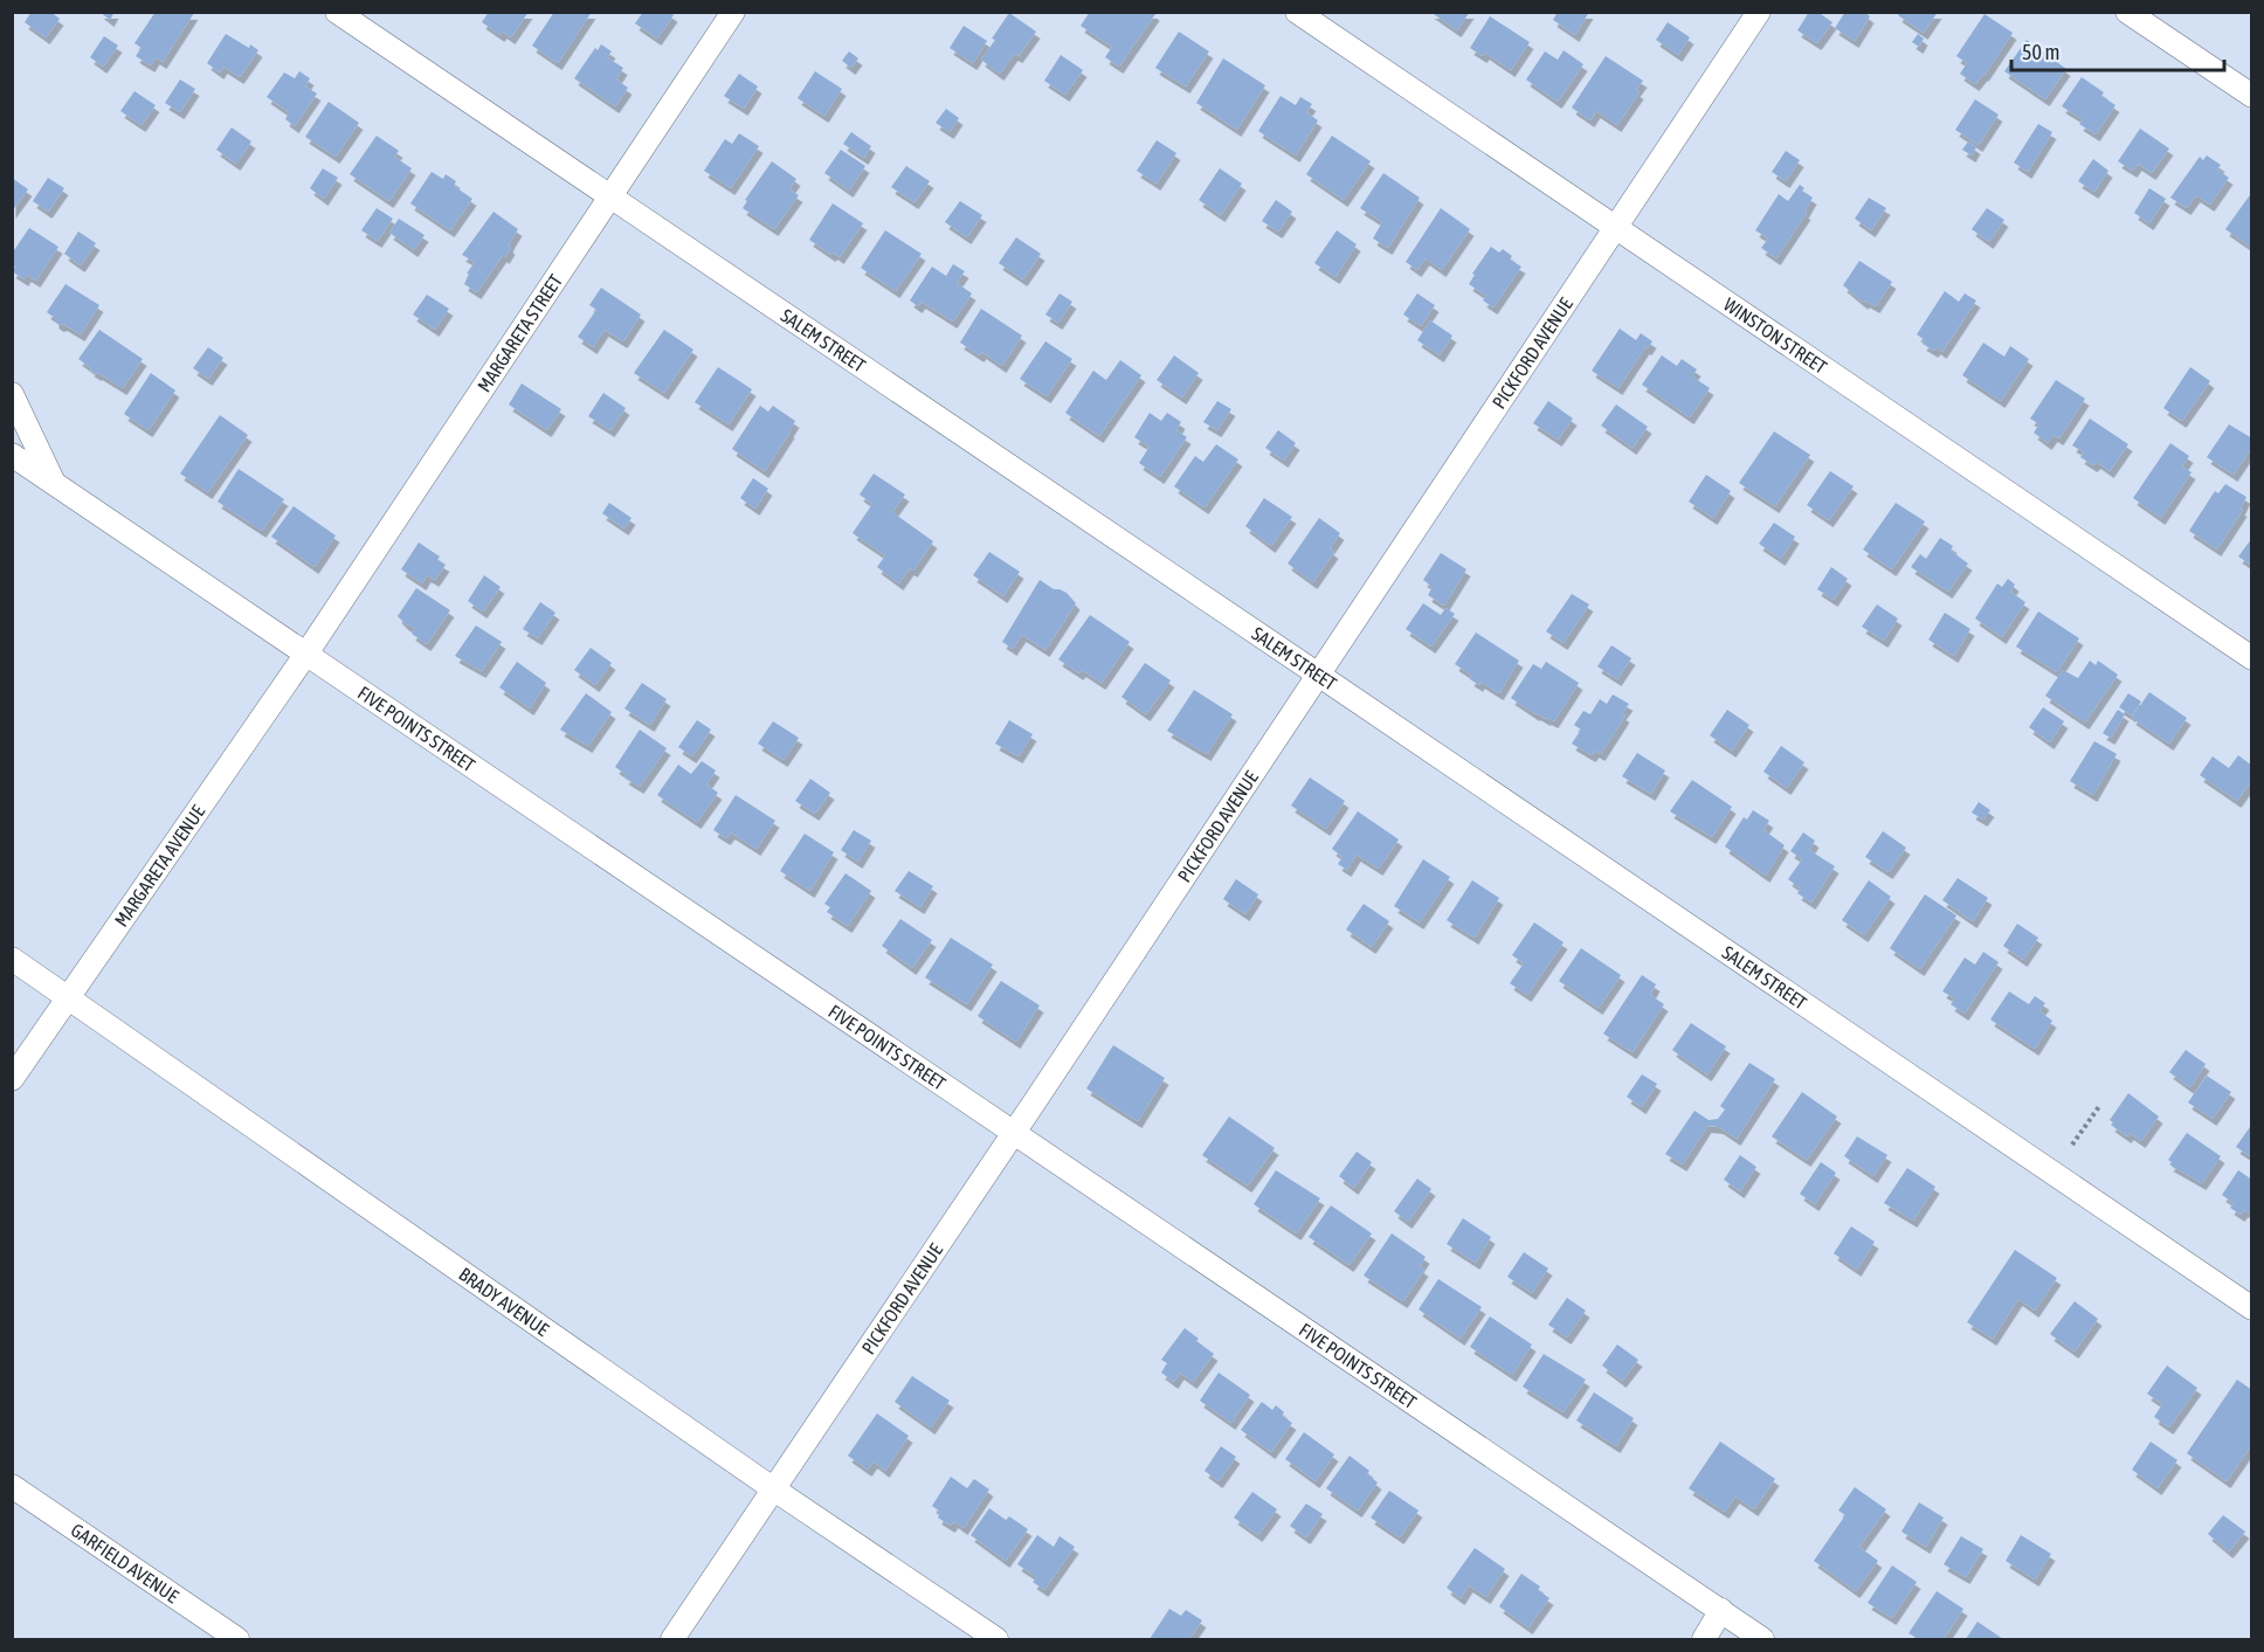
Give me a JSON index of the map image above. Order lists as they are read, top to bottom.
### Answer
{
  "streets": {
    "street": [
      "MARGARETA STREET",
      "WINSTON STREET",
      "SALEM STREET",
      "PICKFORD AVENUE",
      "FIVE POINTS STREET",
      "MARGARETA AVENUE",
      "BRADY AVENUE",
      "GARFIELD AVENUE"
    ]
  },
  "crossings": [
    ["MARGARETA STREET", "SALEM STREET"],
    ["MARGARETA STREET", "FIVE POINTS STREET"],
    ["MARGARETA STREET", "MARGARETA AVENUE"],
    ["WINSTON STREET", "PICKFORD AVENUE"],
    ["SALEM STREET", "PICKFORD AVENUE"],
    ["PICKFORD AVENUE", "FIVE POINTS STREET"],
    ["PICKFORD AVENUE", "BRADY AVENUE"],
    ["FIVE POINTS STREET", "MARGARETA AVENUE"],
    ["MARGARETA AVENUE", "BRADY AVENUE"]
  ],
  "scale_bar": "50 m"
}
